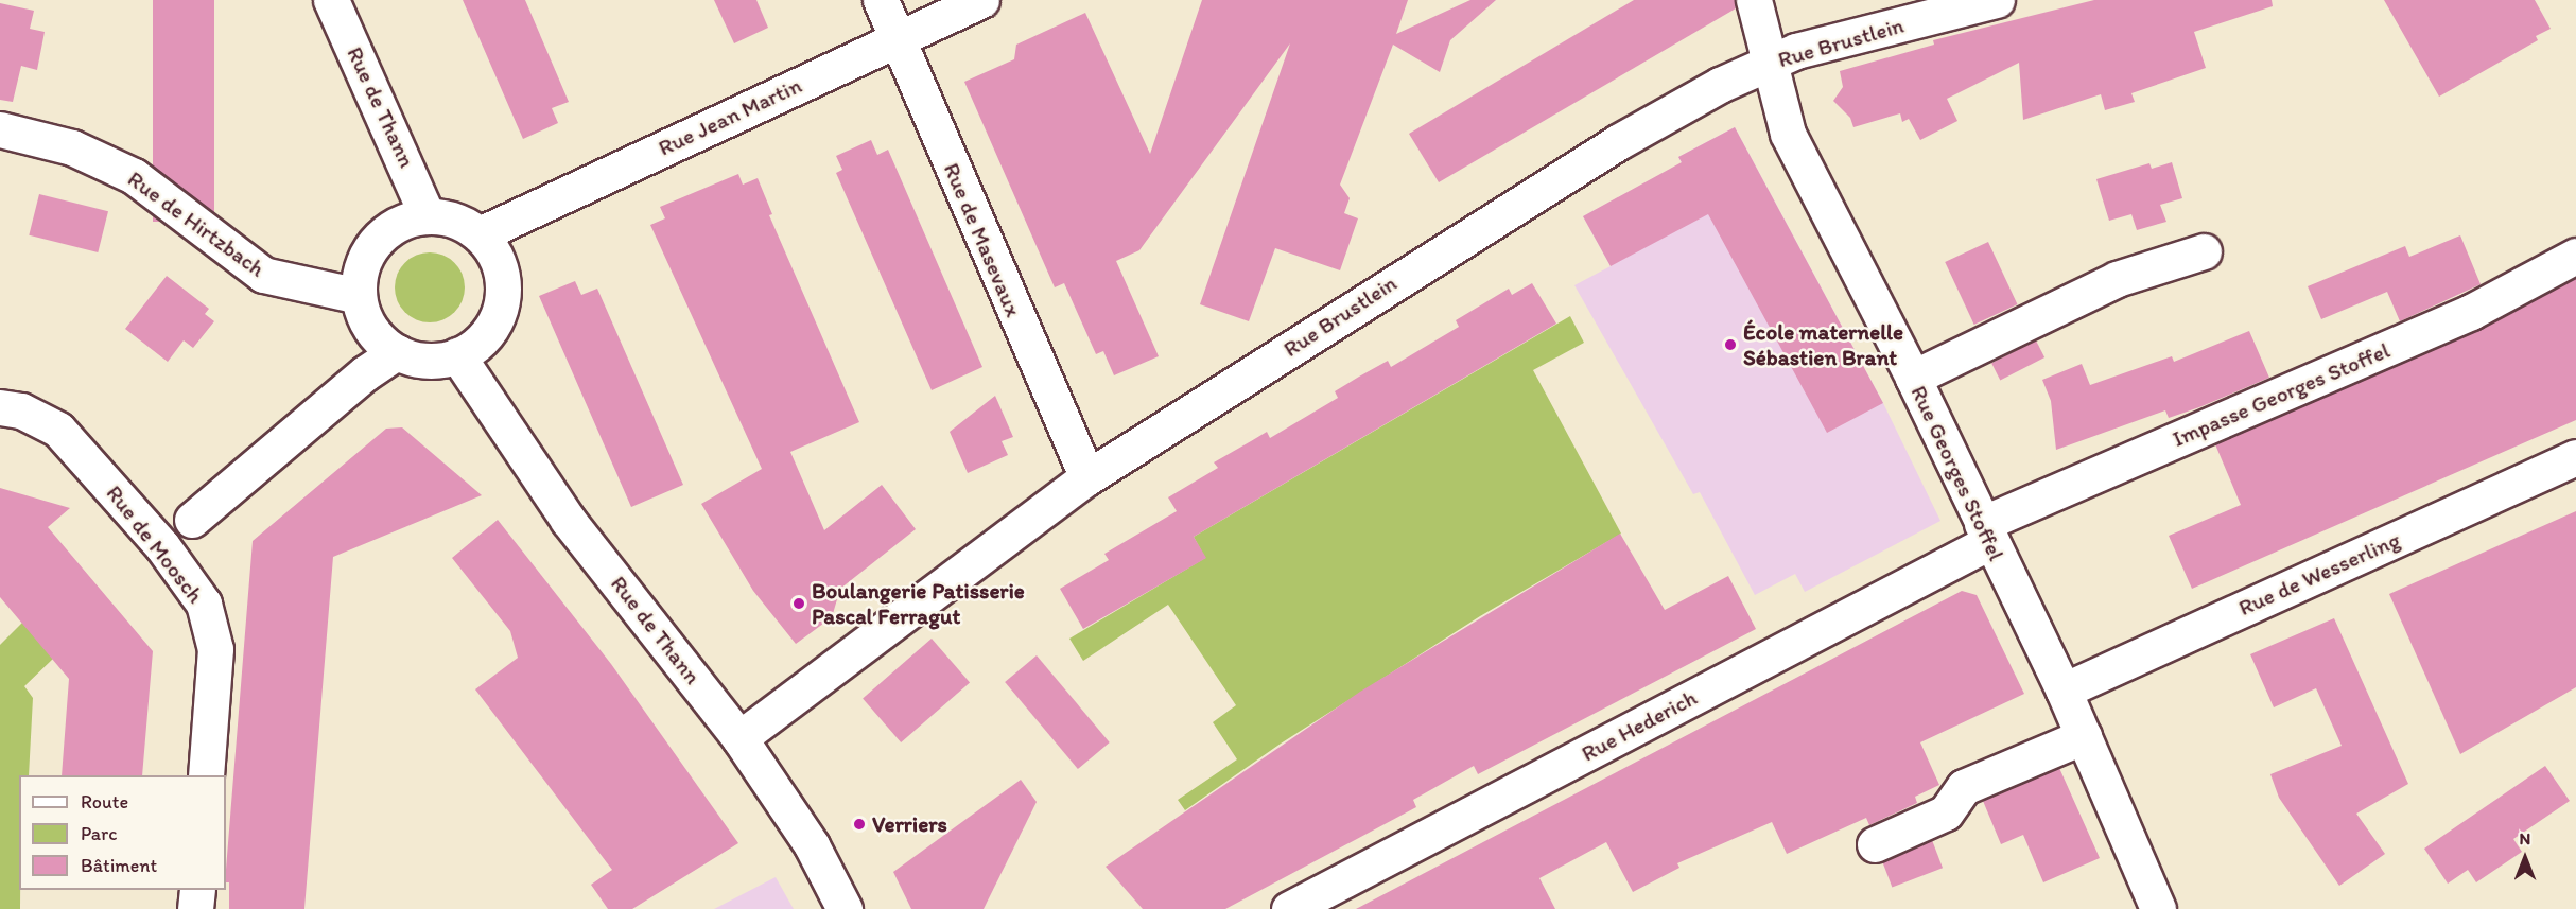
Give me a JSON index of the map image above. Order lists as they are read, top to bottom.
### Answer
{
  "streets": {
    "street": [
      "Rue Brustlein",
      "Rue de Thann",
      "Rue Jean Martin",
      "Rue de Hirtzbach",
      "Rue de Masevaux",
      "Impasse Georges Stoffel",
      "Rue Georges Stoffel",
      "Rue de Moosch",
      "Rue de Wesserling",
      "Rue Hederich"
    ]
  },
  "crossings": [
    ["Rue Brustlein", "Rue de Thann"],
    ["Rue Brustlein", "Rue de Masevaux"],
    ["Rue Brustlein", "Rue Georges Stoffel"],
    ["Rue de Thann", "Rue Jean Martin"],
    ["Rue de Thann", "Rue de Hirtzbach"],
    ["Rue Jean Martin", "Rue de Hirtzbach"],
    ["Rue Jean Martin", "Rue de Masevaux"],
    ["Impasse Georges Stoffel", "Rue Georges Stoffel"],
    ["Impasse Georges Stoffel", "Rue Hederich"],
    ["Rue Georges Stoffel", "Rue de Wesserling"],
    ["Rue Georges Stoffel", "Rue Hederich"]
  ],
  "places": ["École maternelle Sébastien Brant", "Boulangerie Patisserie Pascal Ferragut", "Verriers"],
  "legend": ["Route", "Parc", "Bâtiment"],
  "north": "top"
}
